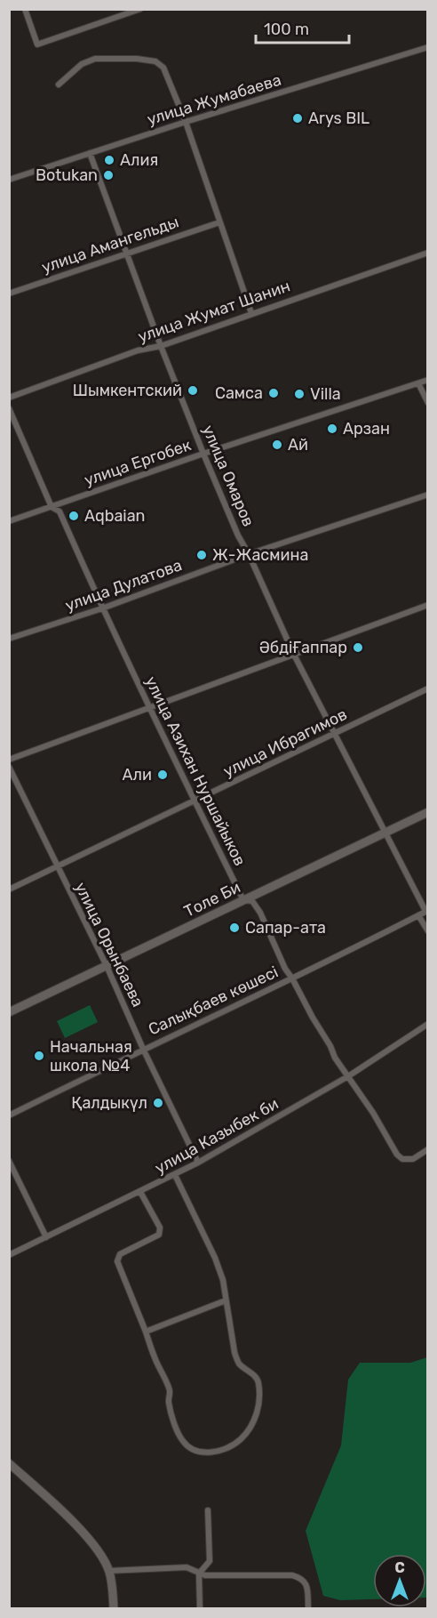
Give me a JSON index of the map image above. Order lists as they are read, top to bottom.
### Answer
{
  "streets": {
    "main road": ["Толе Би"],
    "street": [
      "улица Жумабаева",
      "улица Амангельды",
      "улица Жумат Шанин",
      "улица Ергобек",
      "улица Омаров",
      "улица Дулатова",
      "улица Ибрагимов",
      "улица Азихан Нуршайыков",
      "улица Орынбаева",
      "Салықбаев көшесі",
      "улица Казыбек би"
    ]
  },
  "crossings": [
    ["улица Жумабаева", "улица Омаров"],
    ["улица Амангельды", "улица Омаров"],
    ["улица Жумат Шанин", "улица Омаров"],
    ["улица Ергобек", "улица Омаров"],
    ["улица Ергобек", "улица Азихан Нуршайыков"],
    ["улица Омаров", "улица Дулатова"],
    ["улица Омаров", "улица Ибрагимов"],
    ["улица Омаров", "Толе Би"],
    ["улица Омаров", "Салықбаев көшесі"],
    ["улица Дулатова", "улица Азихан Нуршайыков"],
    ["улица Ибрагимов", "улица Азихан Нуршайыков"],
    ["улица Ибрагимов", "улица Орынбаева"],
    ["улица Азихан Нуршайыков", "Толе Би"],
    ["улица Азихан Нуршайыков", "Салықбаев көшесі"],
    ["улица Азихан Нуршайыков", "улица Казыбек би"],
    ["Толе Би", "улица Орынбаева"],
    ["улица Орынбаева", "Салықбаев көшесі"],
    ["улица Орынбаева", "улица Казыбек би"]
  ],
  "places": [
    "Arys BIL",
    "Алия",
    "Botukan",
    "Шымкентский",
    "Самса",
    "Villa",
    "Арзан",
    "Ай",
    "Aqbaian",
    "Ж-Жасмина",
    "ӘбдіҒаппар",
    "Али",
    "Сапар-ата",
    "Начальная школа №4",
    "Қалдыкүл"
  ],
  "scale_bar": "100 m",
  "north": "top"
}
